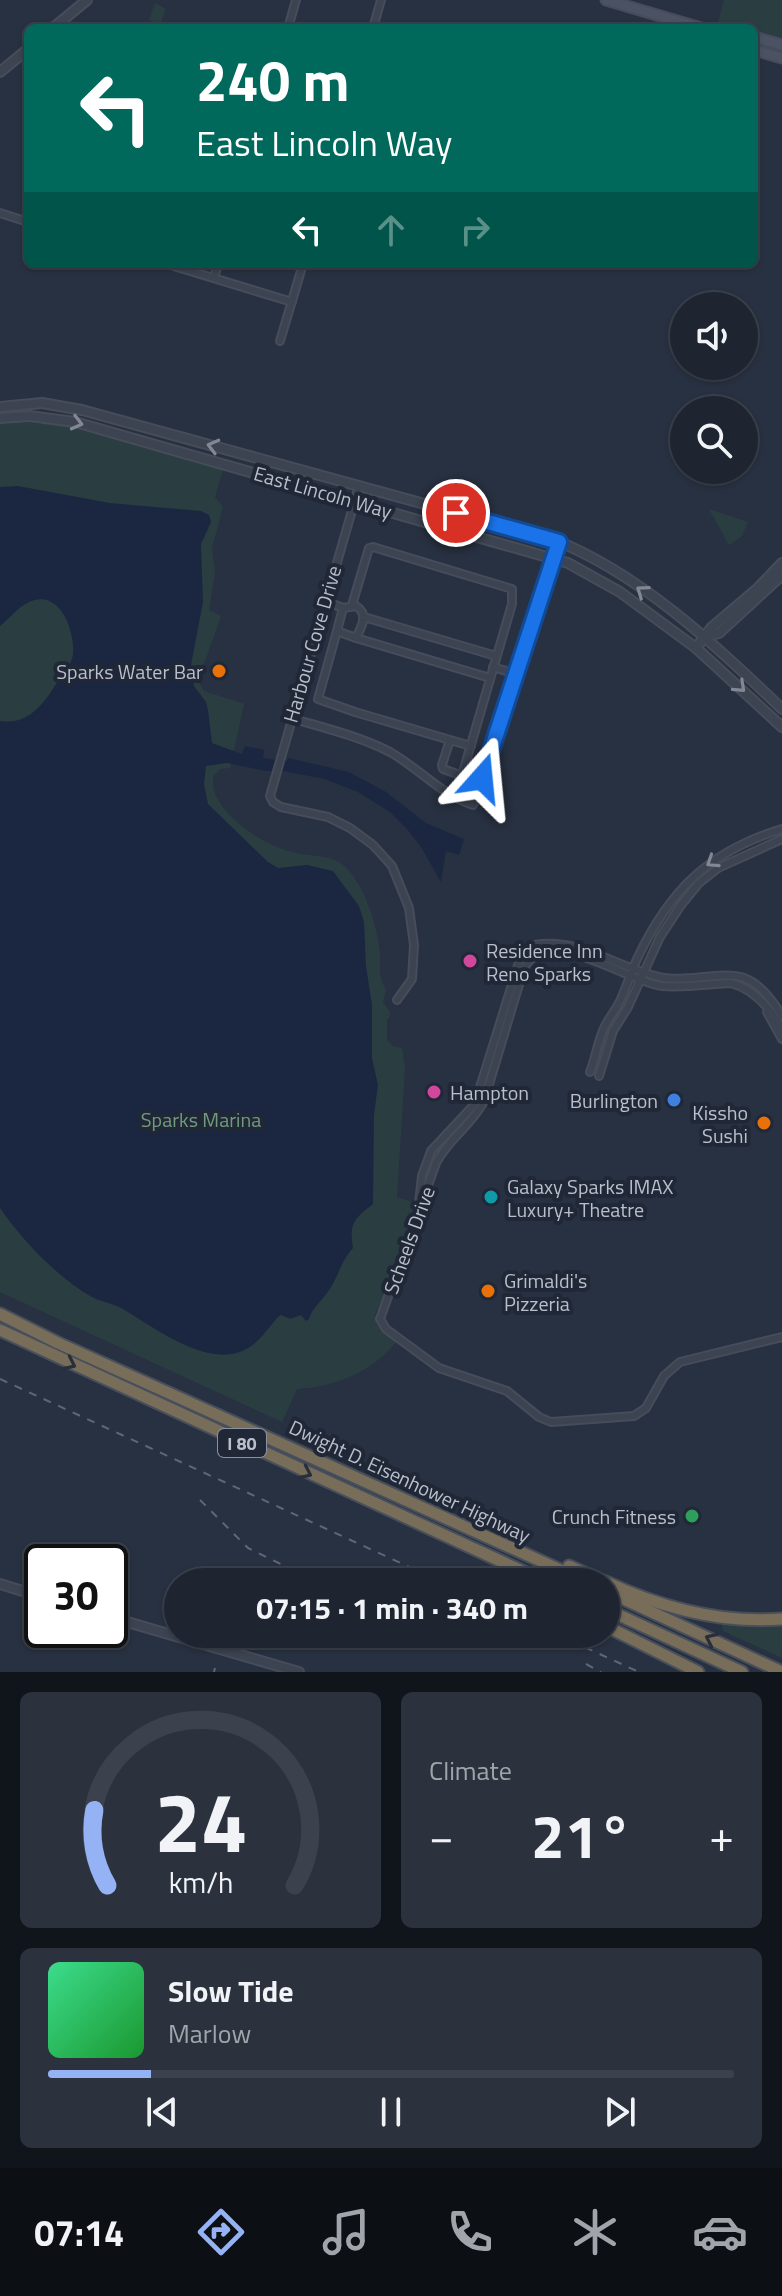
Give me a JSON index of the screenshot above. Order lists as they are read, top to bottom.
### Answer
{
  "streets": {
    "highway": ["I 80", "Dwight D. Eisenhower Highway"],
    "street": ["East Lincoln Way", "Harbour Cove Drive", "Scheels Drive"]
  },
  "crossings": [
    ["East Lincoln Way", "Harbour Cove Drive"]
  ],
  "parks": ["Sparks Marina"],
  "places": [
    "Sparks Water Bar",
    "Residence Inn Reno Sparks",
    "Hampton",
    "Burlington",
    "Kissho Sushi",
    "Galaxy Sparks IMAX Luxury+ Theatre",
    "Grimaldi's Pizzeria",
    "Crunch Fitness"
  ],
  "page": {
    "turn": ["240 m", "East Lincoln Way"],
    "limit": "30",
    "trip": "07:15 · 1 min · 340 m",
    "tile": "Climate",
    "heat": ["−", "21°", "+"],
    "song": ["Slow Tide", "Marlow"],
    "tabs": "07:14",
    "gauge": ["24", "km/h"]
  }
}
